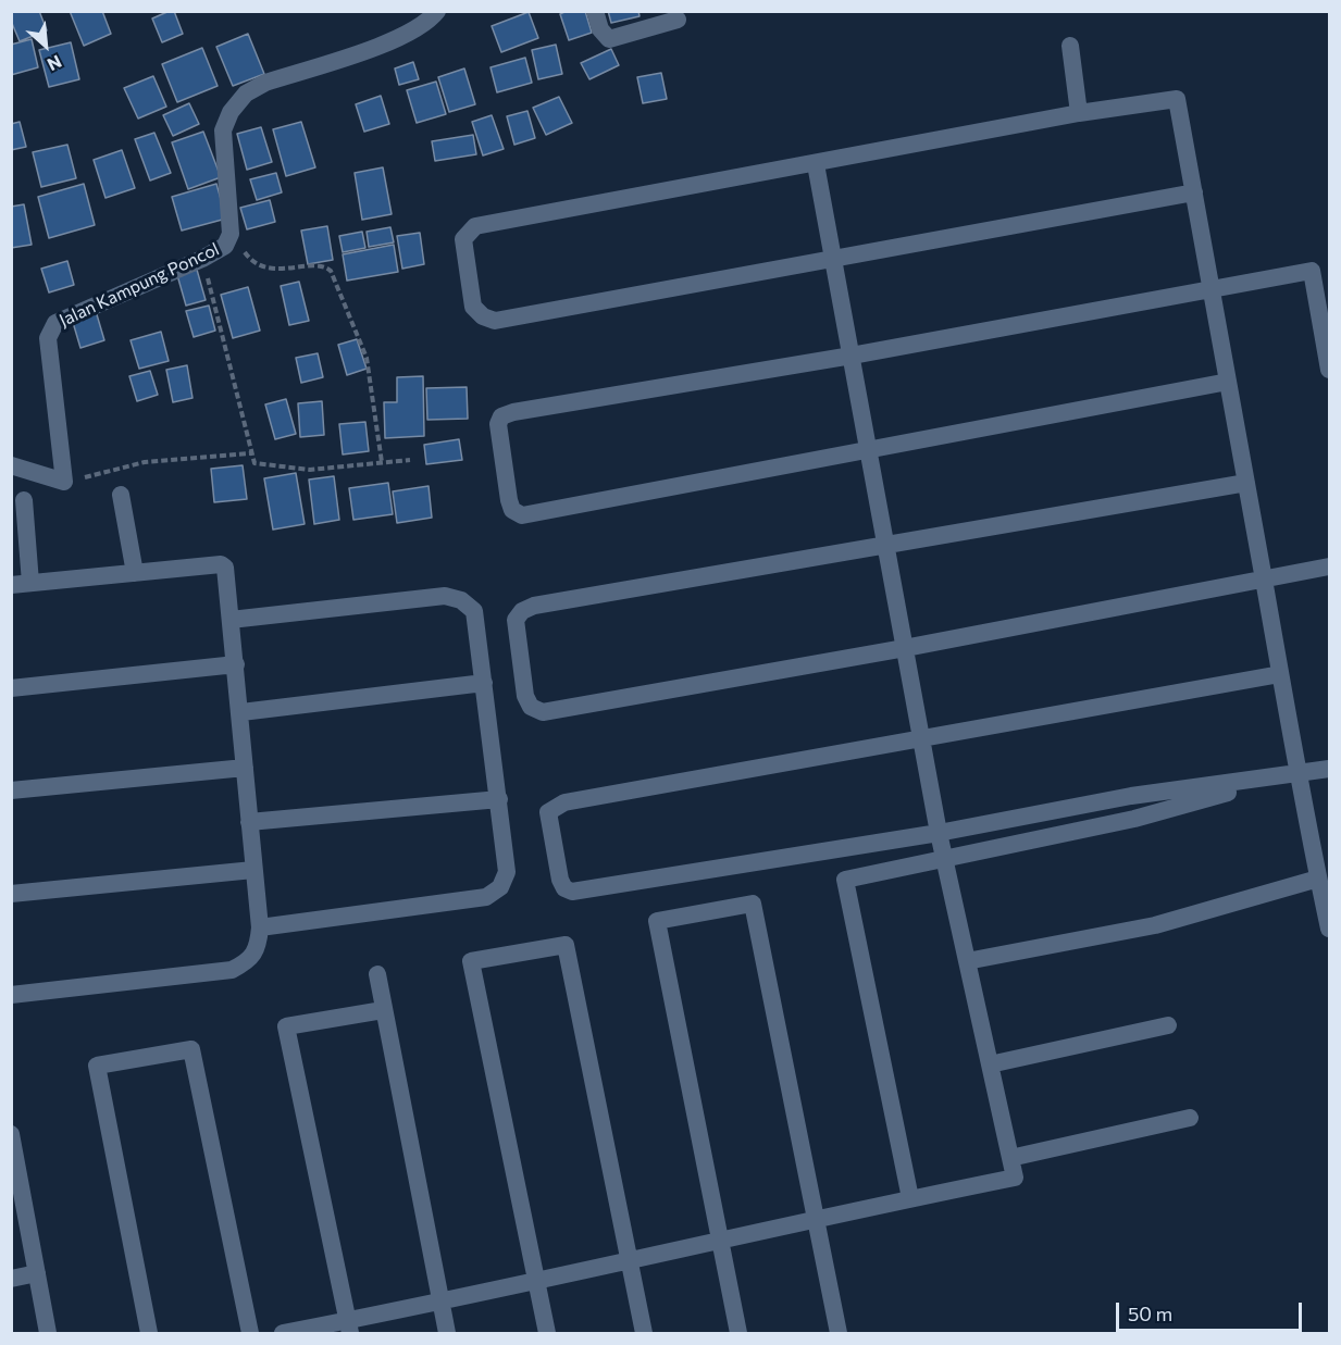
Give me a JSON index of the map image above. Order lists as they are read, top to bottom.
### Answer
{
  "streets": {
    "street": ["Jalan Kampung Poncol"]
  },
  "scale_bar": "50 m",
  "north": "bottom right"
}
